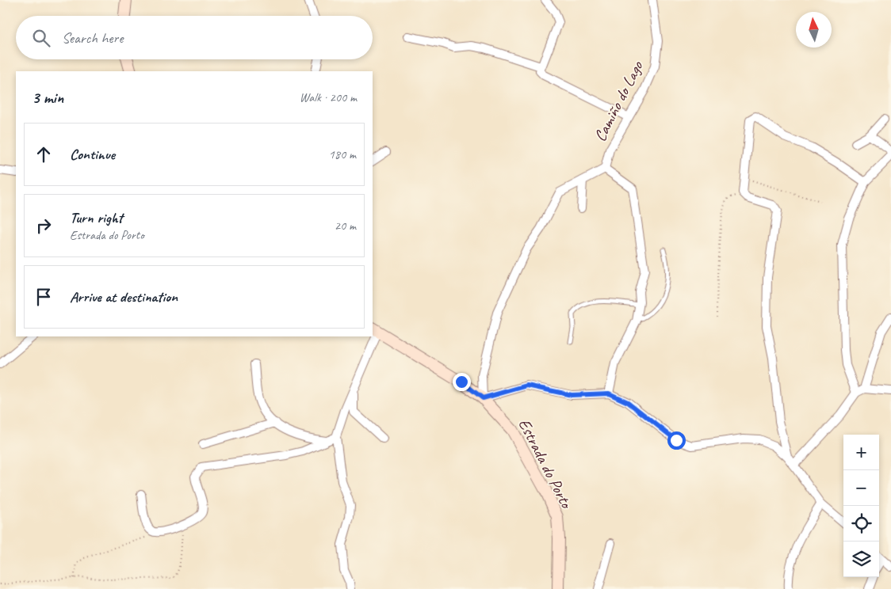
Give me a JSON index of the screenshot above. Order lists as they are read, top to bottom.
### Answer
{
  "streets": {
    "street": ["Camiño do Lago", "Estrada do Porto"]
  },
  "north": "top",
  "page": {
    "search": "Search here",
    "heading": ["3 min", "Walk · 200 m"],
    "list": [
      ["Continue", "180 m"],
      ["Turn right", "Estrada do Porto", "20 m"],
      "Arrive at destination"
    ],
    "map_buttons": ["+", "−"]
  }
}
